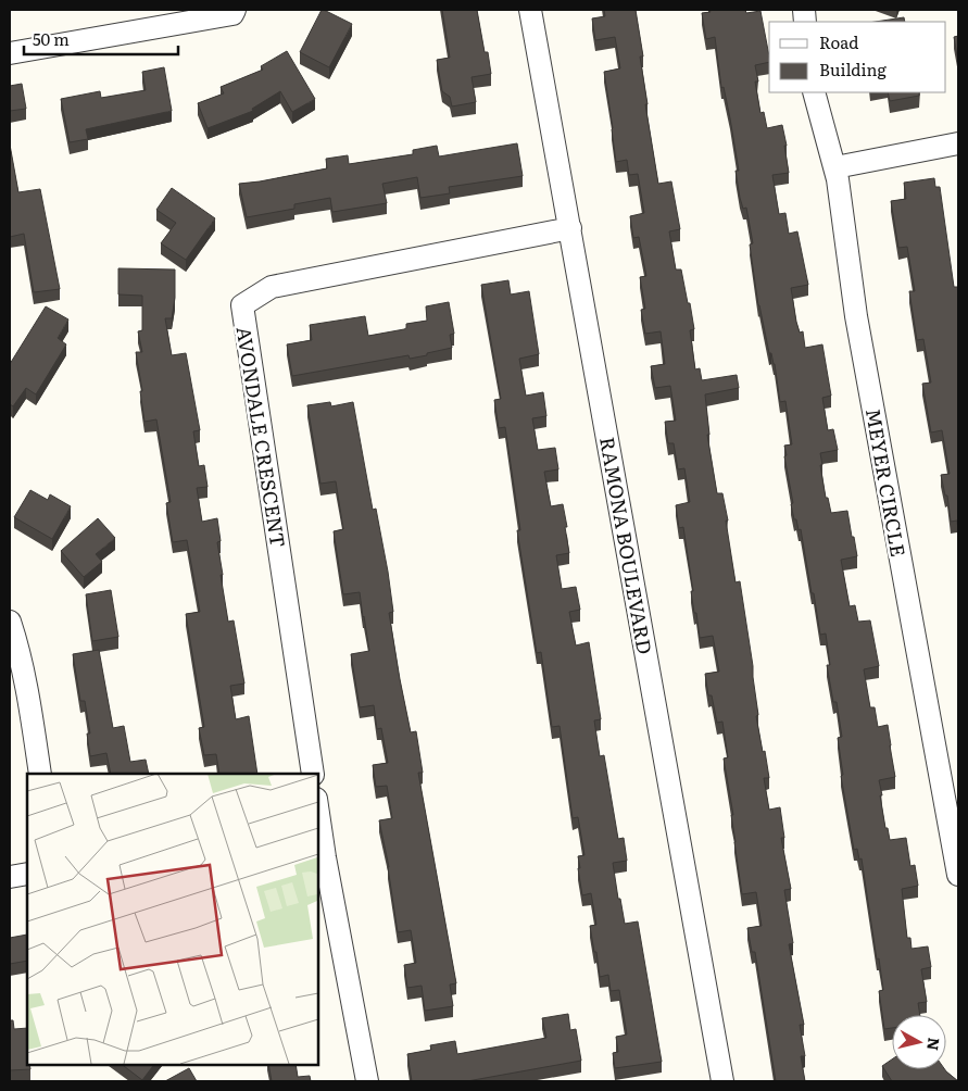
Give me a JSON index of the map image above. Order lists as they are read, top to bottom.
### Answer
{
  "streets": {
    "street": ["AVONDALE CRESCENT", "MEYER CIRCLE", "RAMONA BOULEVARD"]
  },
  "crossings": [
    ["AVONDALE CRESCENT", "RAMONA BOULEVARD"]
  ],
  "legend": ["Road", "Building"],
  "scale_bar": "50 m",
  "north": "right"
}
